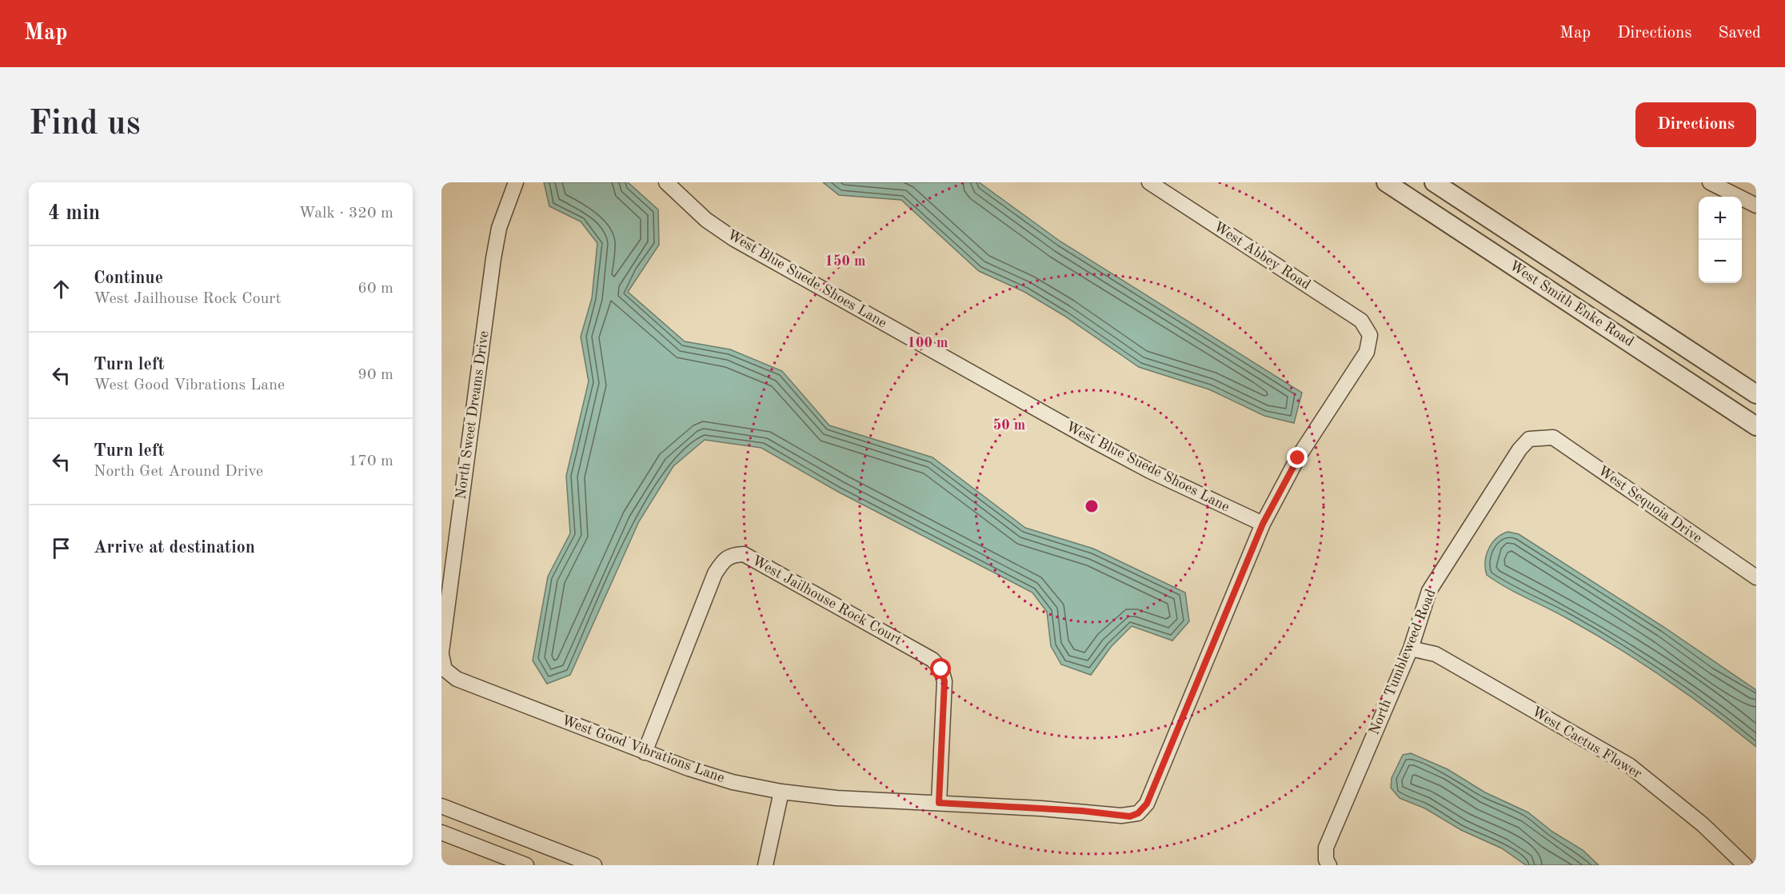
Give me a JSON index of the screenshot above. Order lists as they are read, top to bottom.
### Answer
{
  "streets": {
    "street": [
      "West Abbey Road",
      "West Blue Suede Shoes Lane",
      "West Smith Enke Road",
      "North Sweet Dreams Drive",
      "West Sequoia Drive",
      "West Jailhouse Rock Court",
      "North Tumbleweed Road",
      "West Cactus Flower",
      "West Good Vibrations Lane"
    ]
  },
  "crossings": [
    ["West Abbey Road", "West Blue Suede Shoes Lane"],
    ["West Abbey Road", "West Good Vibrations Lane"],
    ["West Blue Suede Shoes Lane", "West Good Vibrations Lane"],
    ["North Sweet Dreams Drive", "West Good Vibrations Lane"],
    ["West Sequoia Drive", "North Tumbleweed Road"],
    ["West Jailhouse Rock Court", "West Good Vibrations Lane"],
    ["North Tumbleweed Road", "West Cactus Flower"]
  ],
  "page": {
    "header": "Map",
    "nav": ["Map", "Directions", "Saved"],
    "buttons": "Directions",
    "title": "Find us",
    "heading": ["4 min", "Walk · 320 m"],
    "map_buttons": ["+", "−"],
    "list": [
      ["Continue", "West Jailhouse Rock Court", "60 m"],
      ["Turn left", "West Good Vibrations Lane", "90 m"],
      ["Turn left", "North Get Around Drive", "170 m"],
      "Arrive at destination"
    ]
  },
  "rings": ["150 m", "100 m", "50 m"]
}
